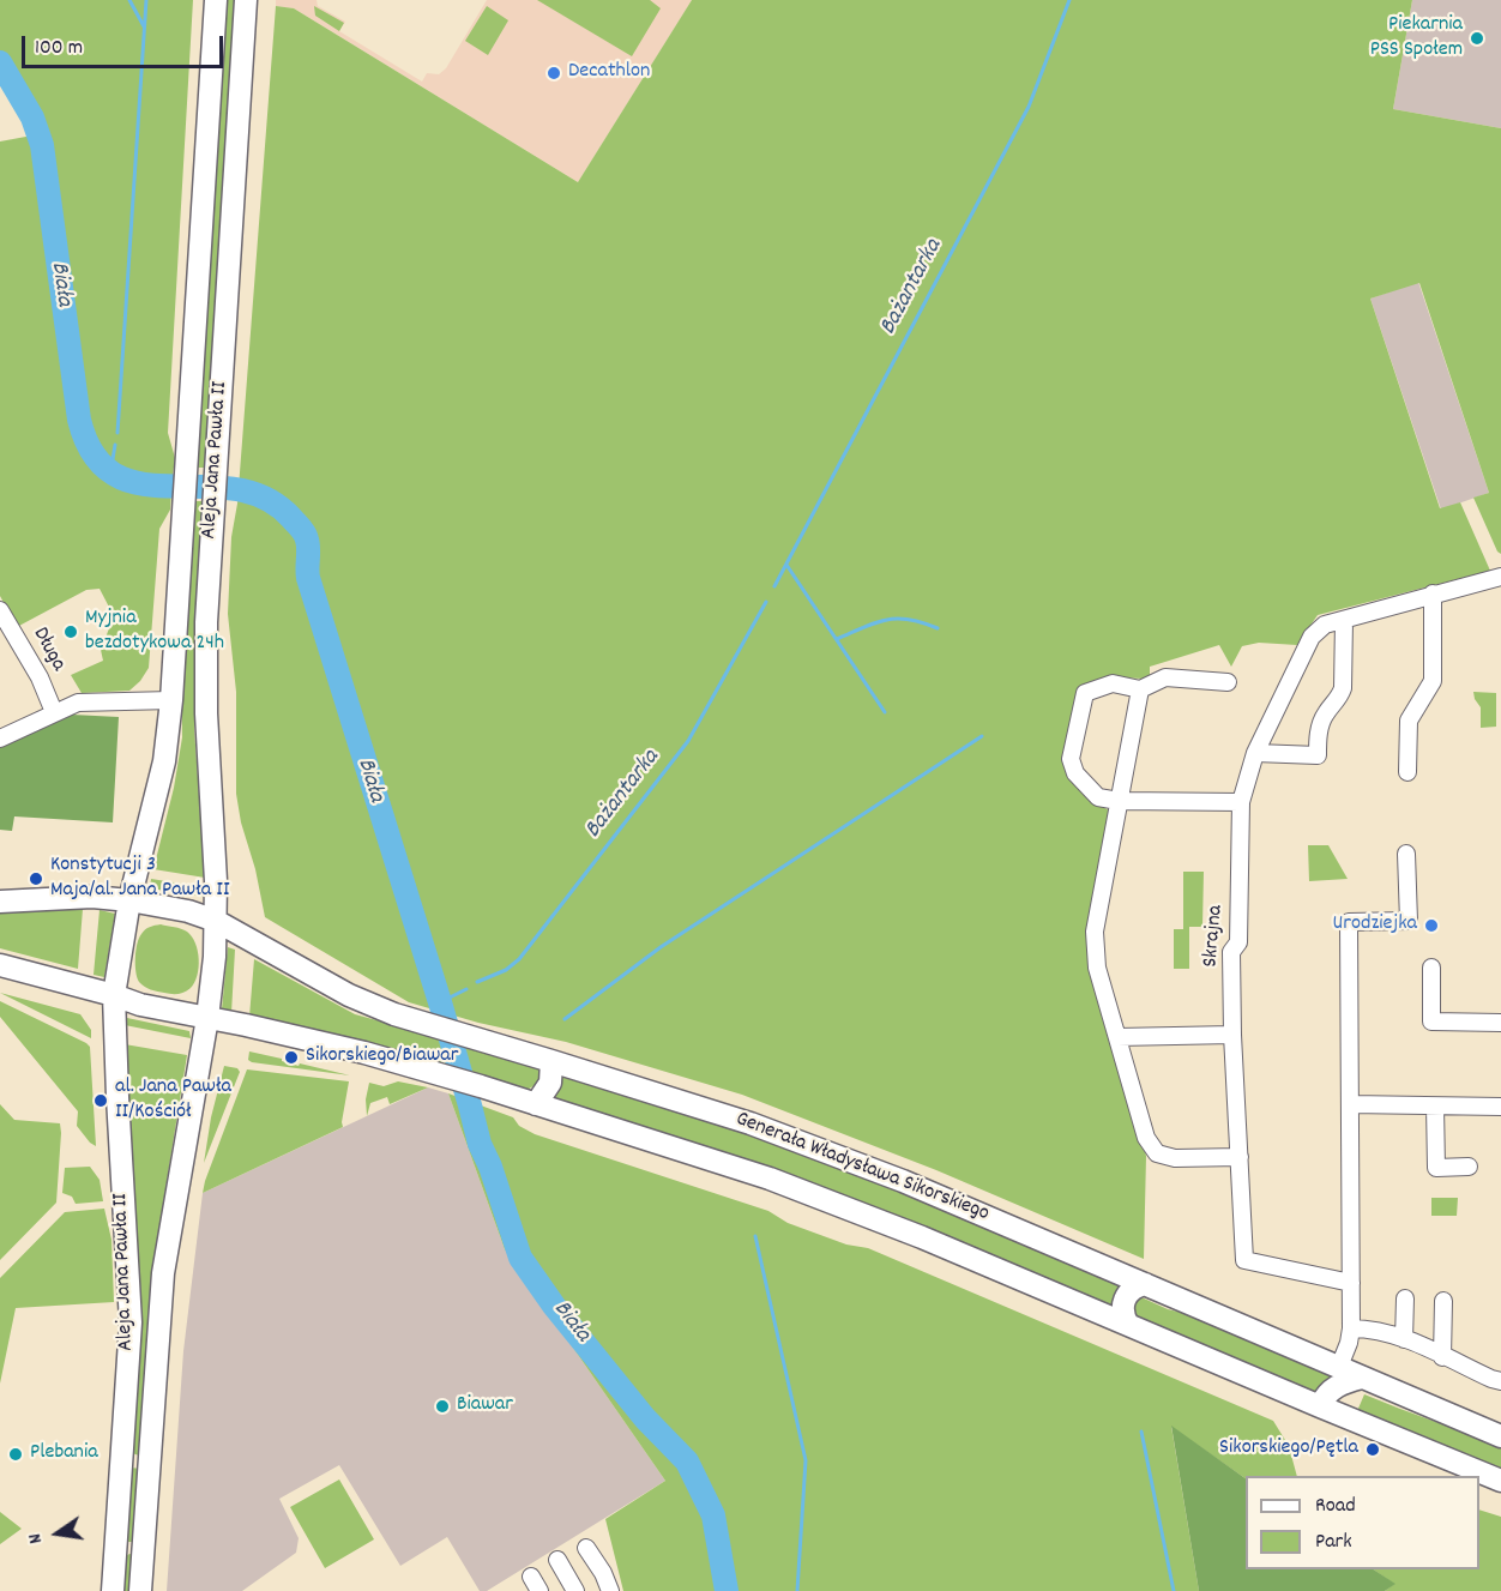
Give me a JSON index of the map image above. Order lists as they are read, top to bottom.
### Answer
{
  "streets": {
    "main road": ["Aleja Jana Pawła II", "Generała Władysława Sikorskiego"],
    "street": ["Długa", "Skrajna"]
  },
  "crossings": [
    ["Aleja Jana Pawła II", "Generała Władysława Sikorskiego"]
  ],
  "water": ["Biała", "Bażantarka"],
  "places": [
    "Piekarnia PSS Społem",
    "Decathlon",
    "Myjnia bezdotykowa 24h",
    "Konstytucji 3 Maja/al. Jana Pawła II",
    "Urodziejka",
    "Sikorskiego/Biawar",
    "al. Jana Pawła II/Kościół",
    "Biawar",
    "Sikorskiego/Pętla",
    "Plebania"
  ],
  "legend": ["Road", "Park"],
  "scale_bar": "100 m",
  "north": "left"
}
